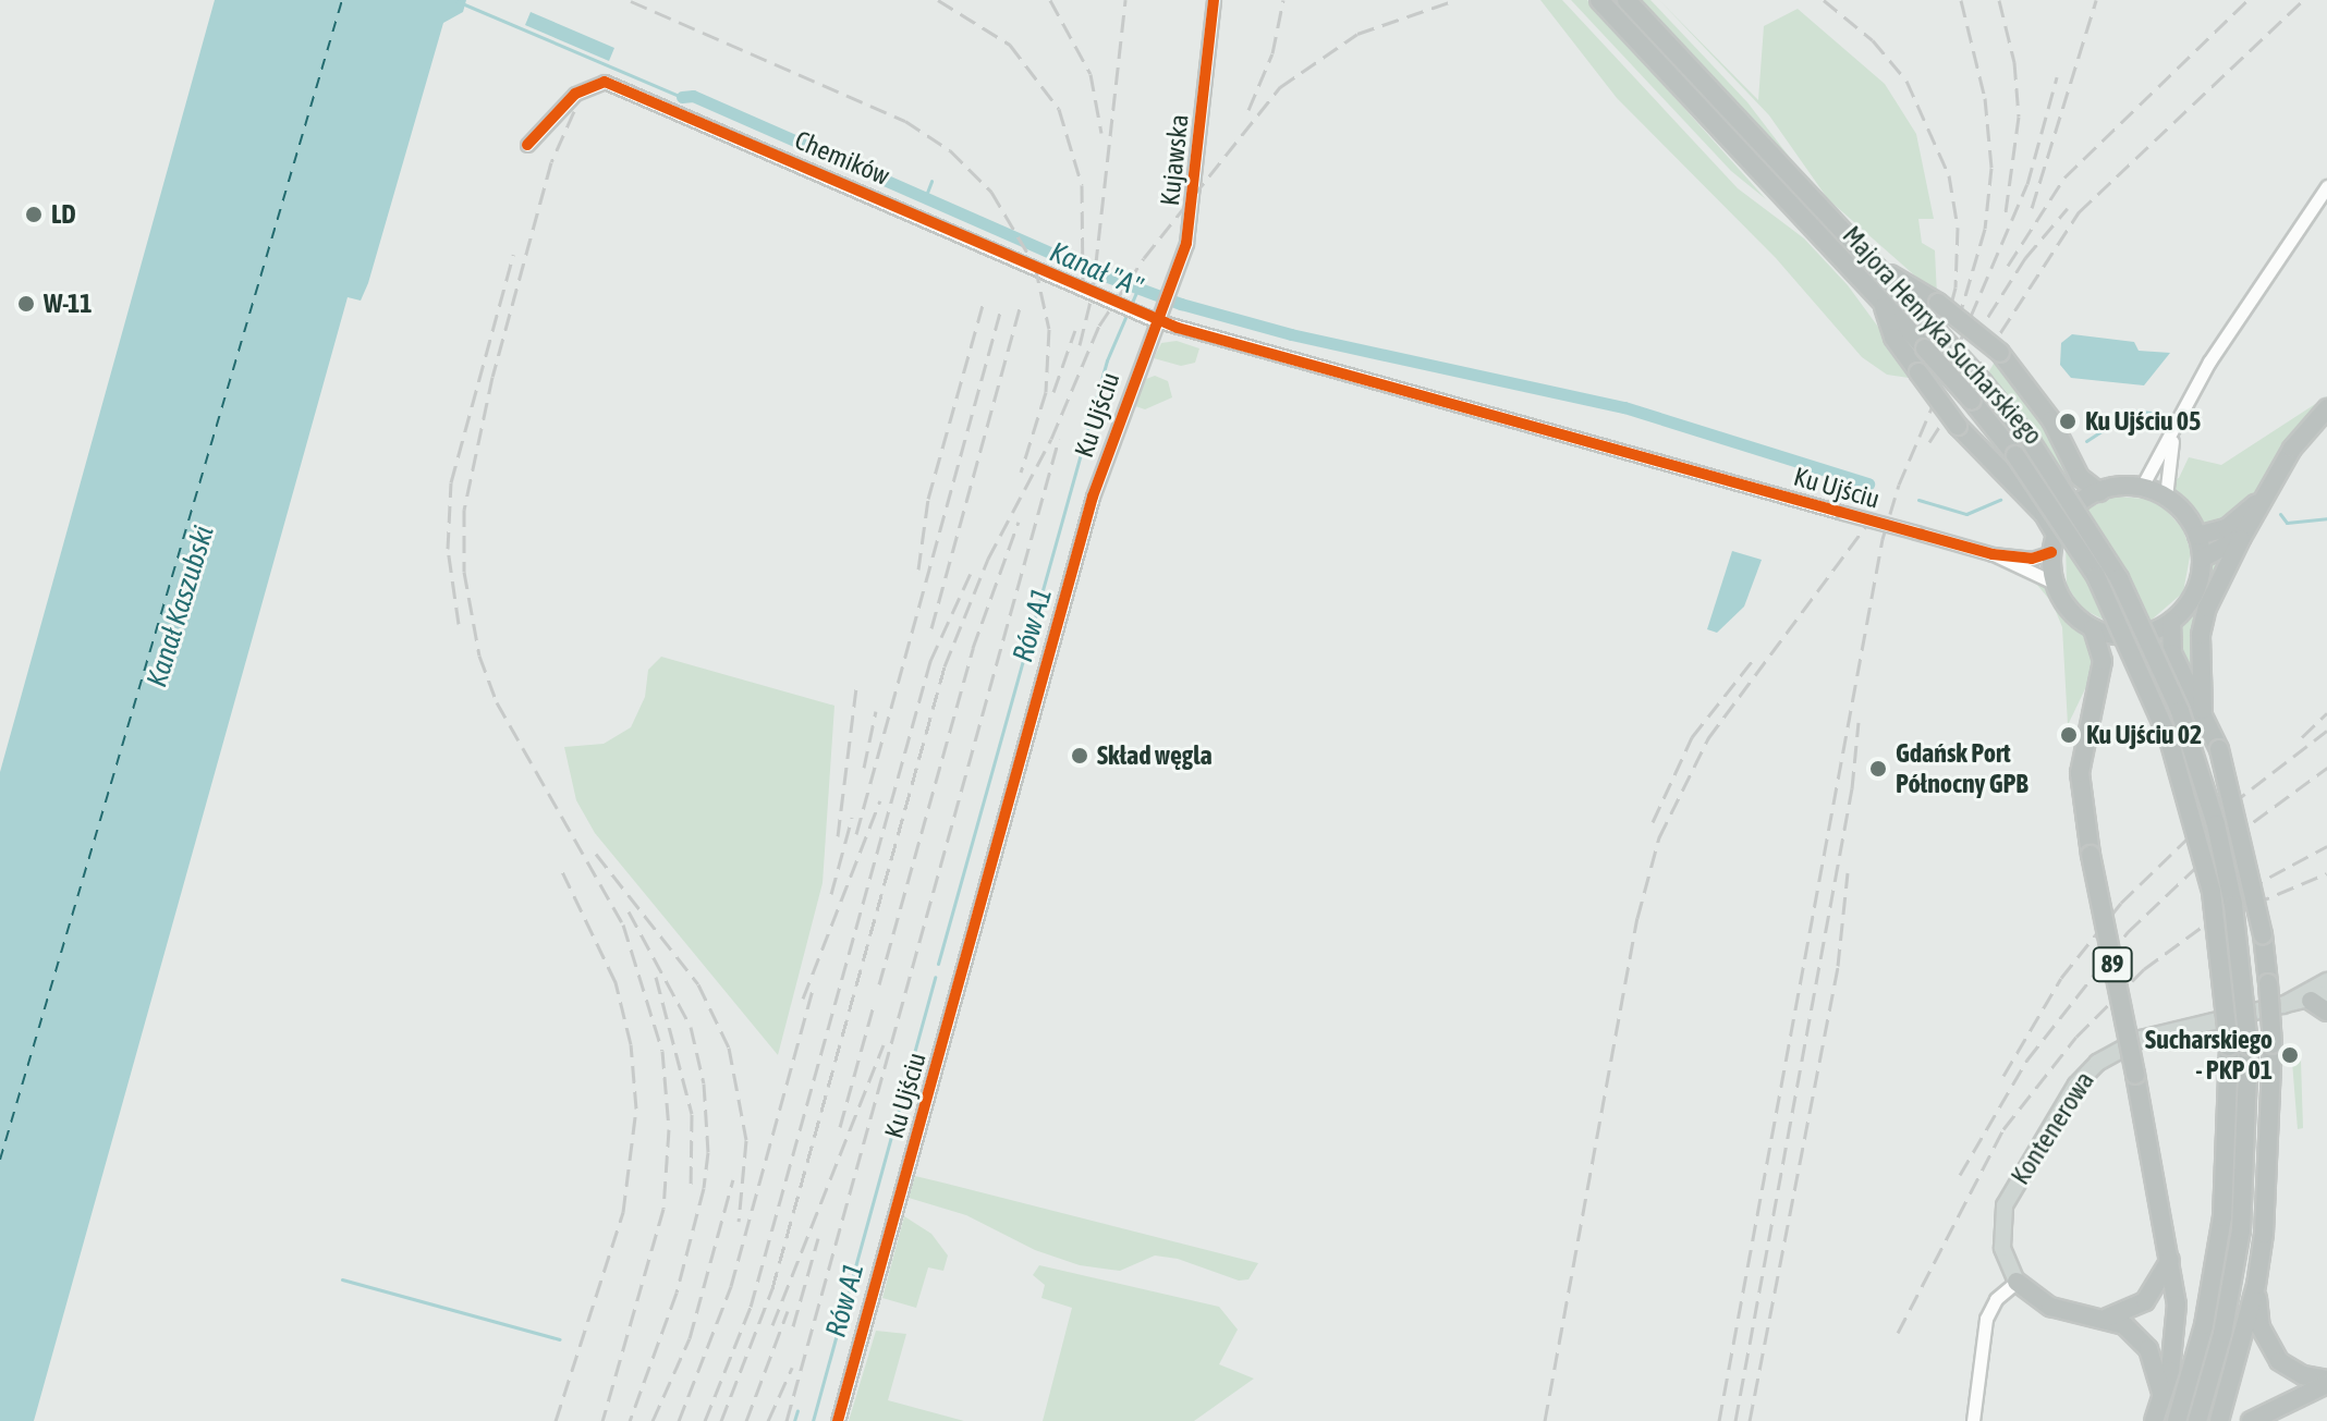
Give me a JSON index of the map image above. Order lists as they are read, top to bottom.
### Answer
{
  "streets": {
    "highway": ["Majora Henryka Sucharskiego", "89"],
    "main road": ["Kontenerowa"],
    "street": ["Chemików", "Kujawska", "Ku Ujściu"]
  },
  "crossings": [
    ["Chemików", "Kujawska"],
    ["Chemików", "Ku Ujściu"],
    ["Kujawska", "Ku Ujściu"],
    ["Ku Ujściu", "89"]
  ],
  "water": ["Kanał \"A\"", "Kanał Kaszubski", "Rów A1"],
  "places": [
    "LD",
    "W-11",
    "Ku Ujściu 05",
    "Ku Ujściu 02",
    "Skład węgla",
    "Gdańsk Port Północny GPB",
    "Sucharskiego - PKP 01"
  ]
}
